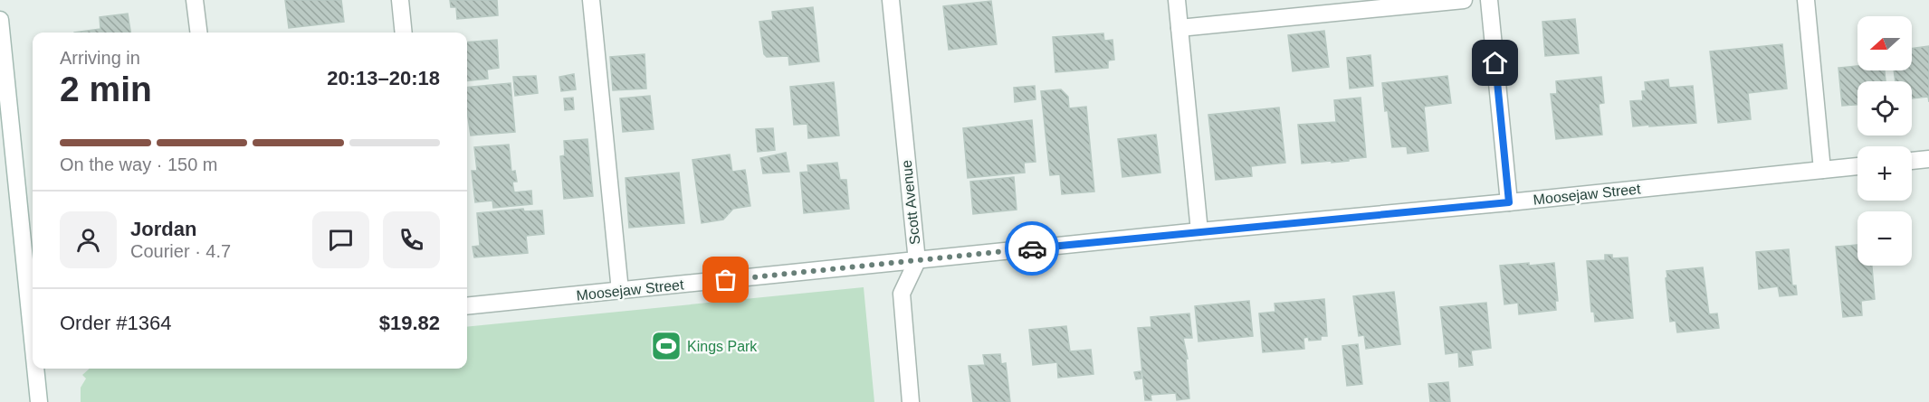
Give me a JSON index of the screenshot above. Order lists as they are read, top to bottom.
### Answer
{
  "streets": {
    "street": ["Moosejaw Street", "Scott Avenue"]
  },
  "crossings": [
    ["Moosejaw Street", "Scott Avenue"]
  ],
  "places": {
    "sports": ["Kings Park"]
  },
  "north": "left",
  "page": {
    "map_buttons": ["+", "−"],
    "heading": ["2 min", "Arriving in", "20:13–20:18"],
    "panel": [
      "Jordan",
      "Courier · 4.7",
      "Order #1364",
      "$19.82"
    ],
    "bar": "On the way · 150 m"
  }
}
